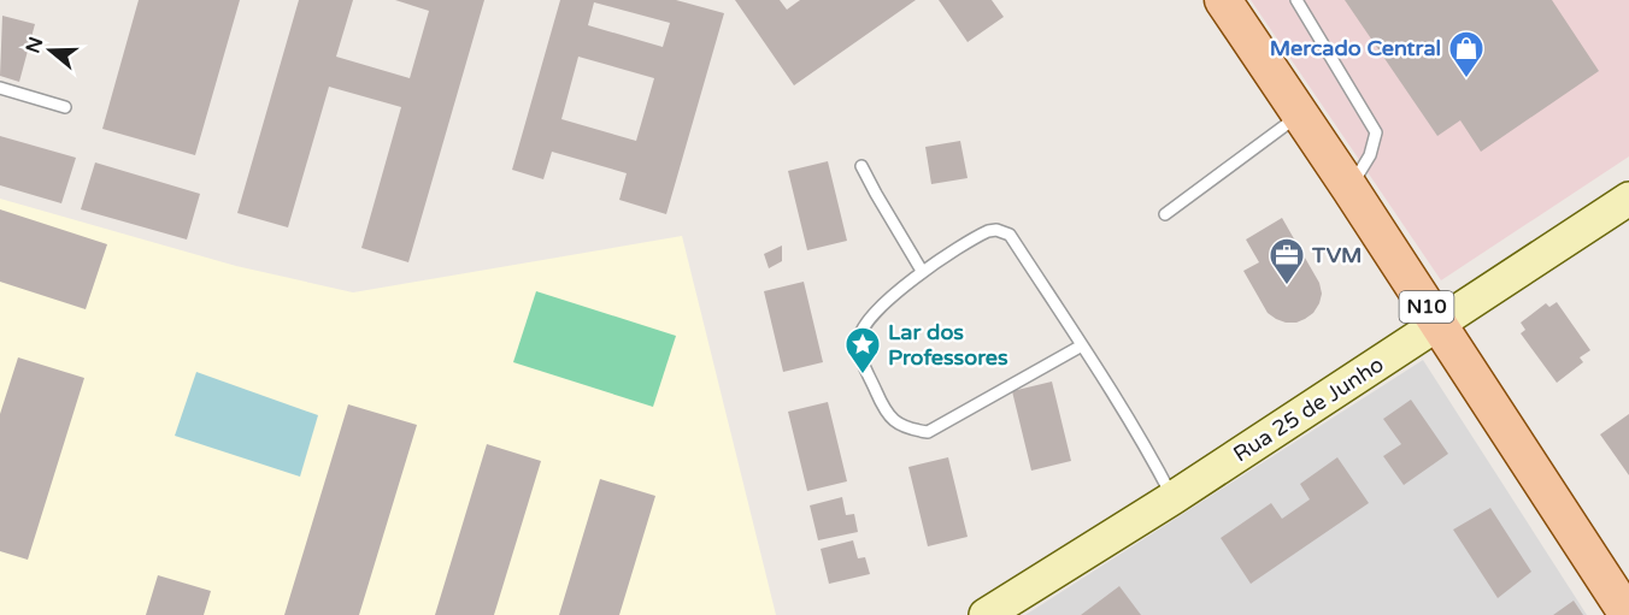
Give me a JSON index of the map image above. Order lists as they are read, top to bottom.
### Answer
{
  "streets": {
    "main road": ["N10"],
    "street": ["Rua 25 de Junho"]
  },
  "crossings": [
    ["N10", "Rua 25 de Junho"]
  ],
  "places": {
    "shop": ["Mercado Central"],
    "office": ["TVM"],
    "place": ["Lar dos Professores"]
  },
  "north": "left"
}
